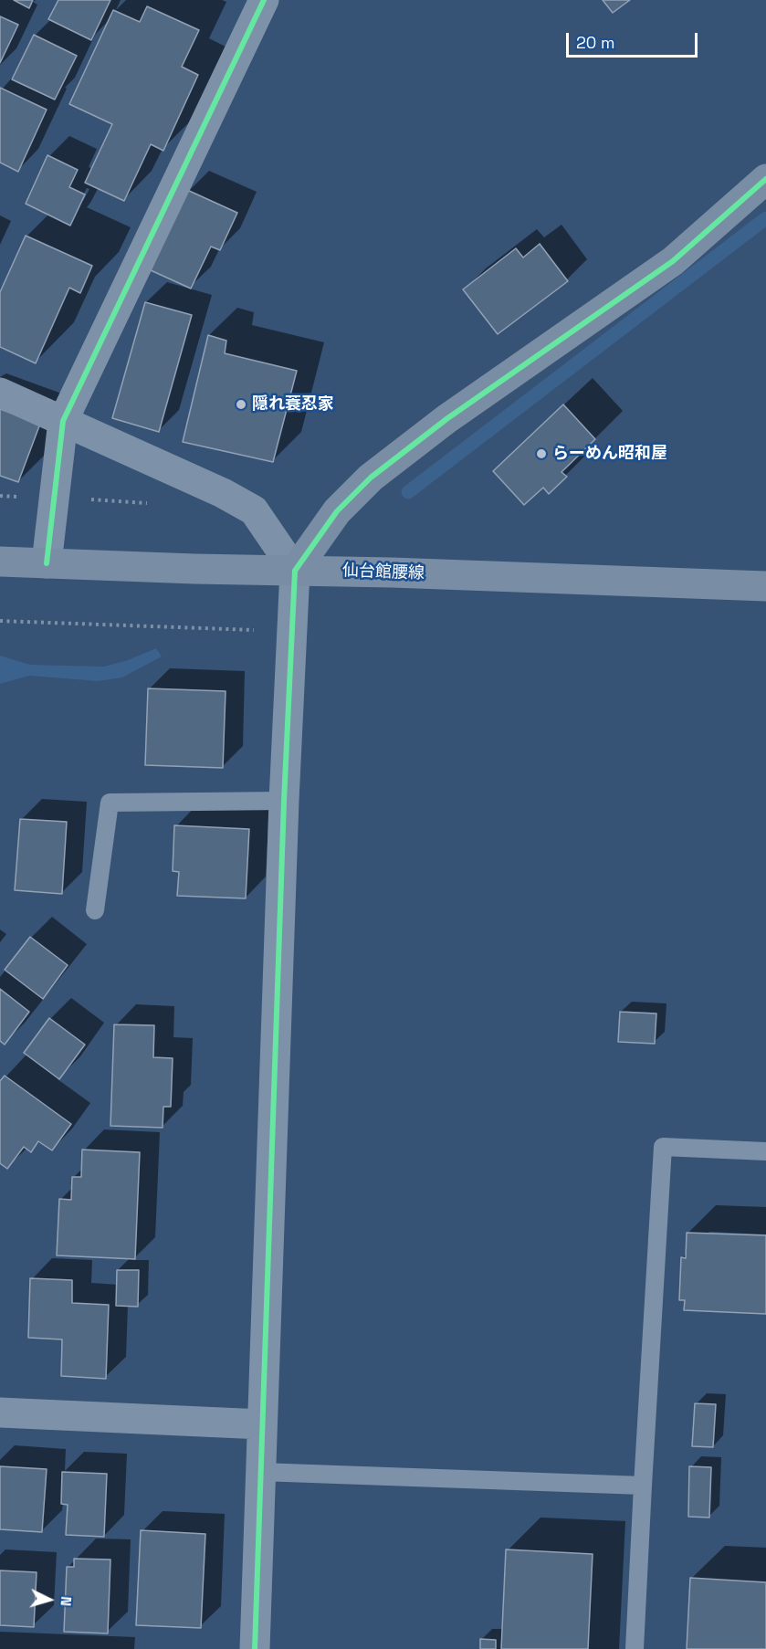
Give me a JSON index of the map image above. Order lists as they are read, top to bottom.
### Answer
{
  "streets": {
    "main road": ["仙台館腰線"]
  },
  "places": ["隠れ蓑忍家", "らーめん昭和屋"],
  "scale_bar": "20 m",
  "north": "right"
}
